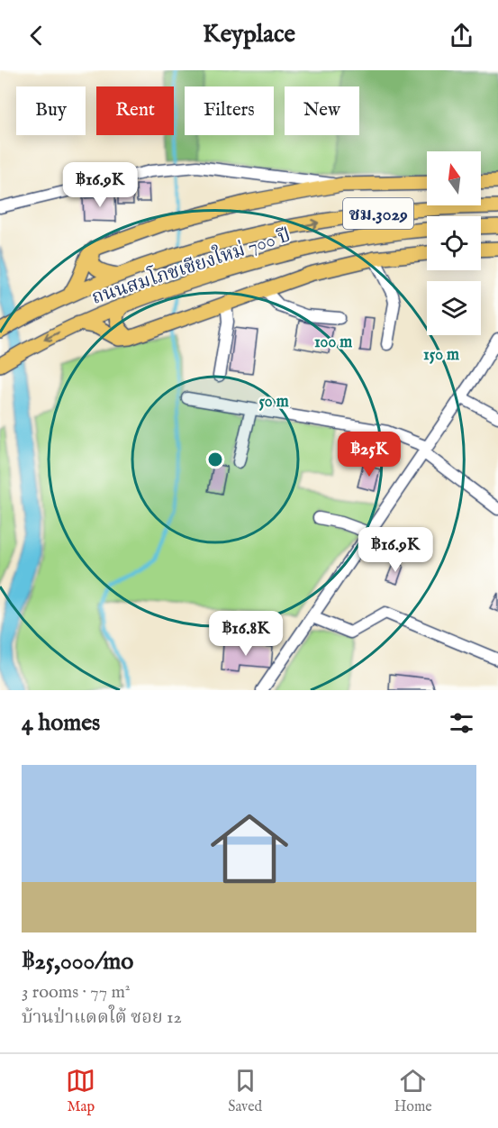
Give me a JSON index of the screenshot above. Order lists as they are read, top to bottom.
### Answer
{
  "streets": {
    "main road": ["ชม.3029", "ถนนสมโภชเชียงใหม่ 700 ปี"]
  },
  "north": "top",
  "page": {
    "header": "Keyplace",
    "chip": [
      "Buy",
      "Rent",
      "Filters",
      "New"
    ],
    "price": [
      "฿16.9K",
      "฿25K",
      "฿16.9K",
      "฿16.8K"
    ],
    "heading": "4 homes",
    "list": [
      {
        "name": "฿25,000/mo",
        "note": "3 rooms · 77 m² · บ้านป่าแดดใต้ ซอย 12"
      }
    ],
    "tabs": ["Map", "Saved", "Home"]
  },
  "rings": ["100 m", "150 m", "50 m"]
}
